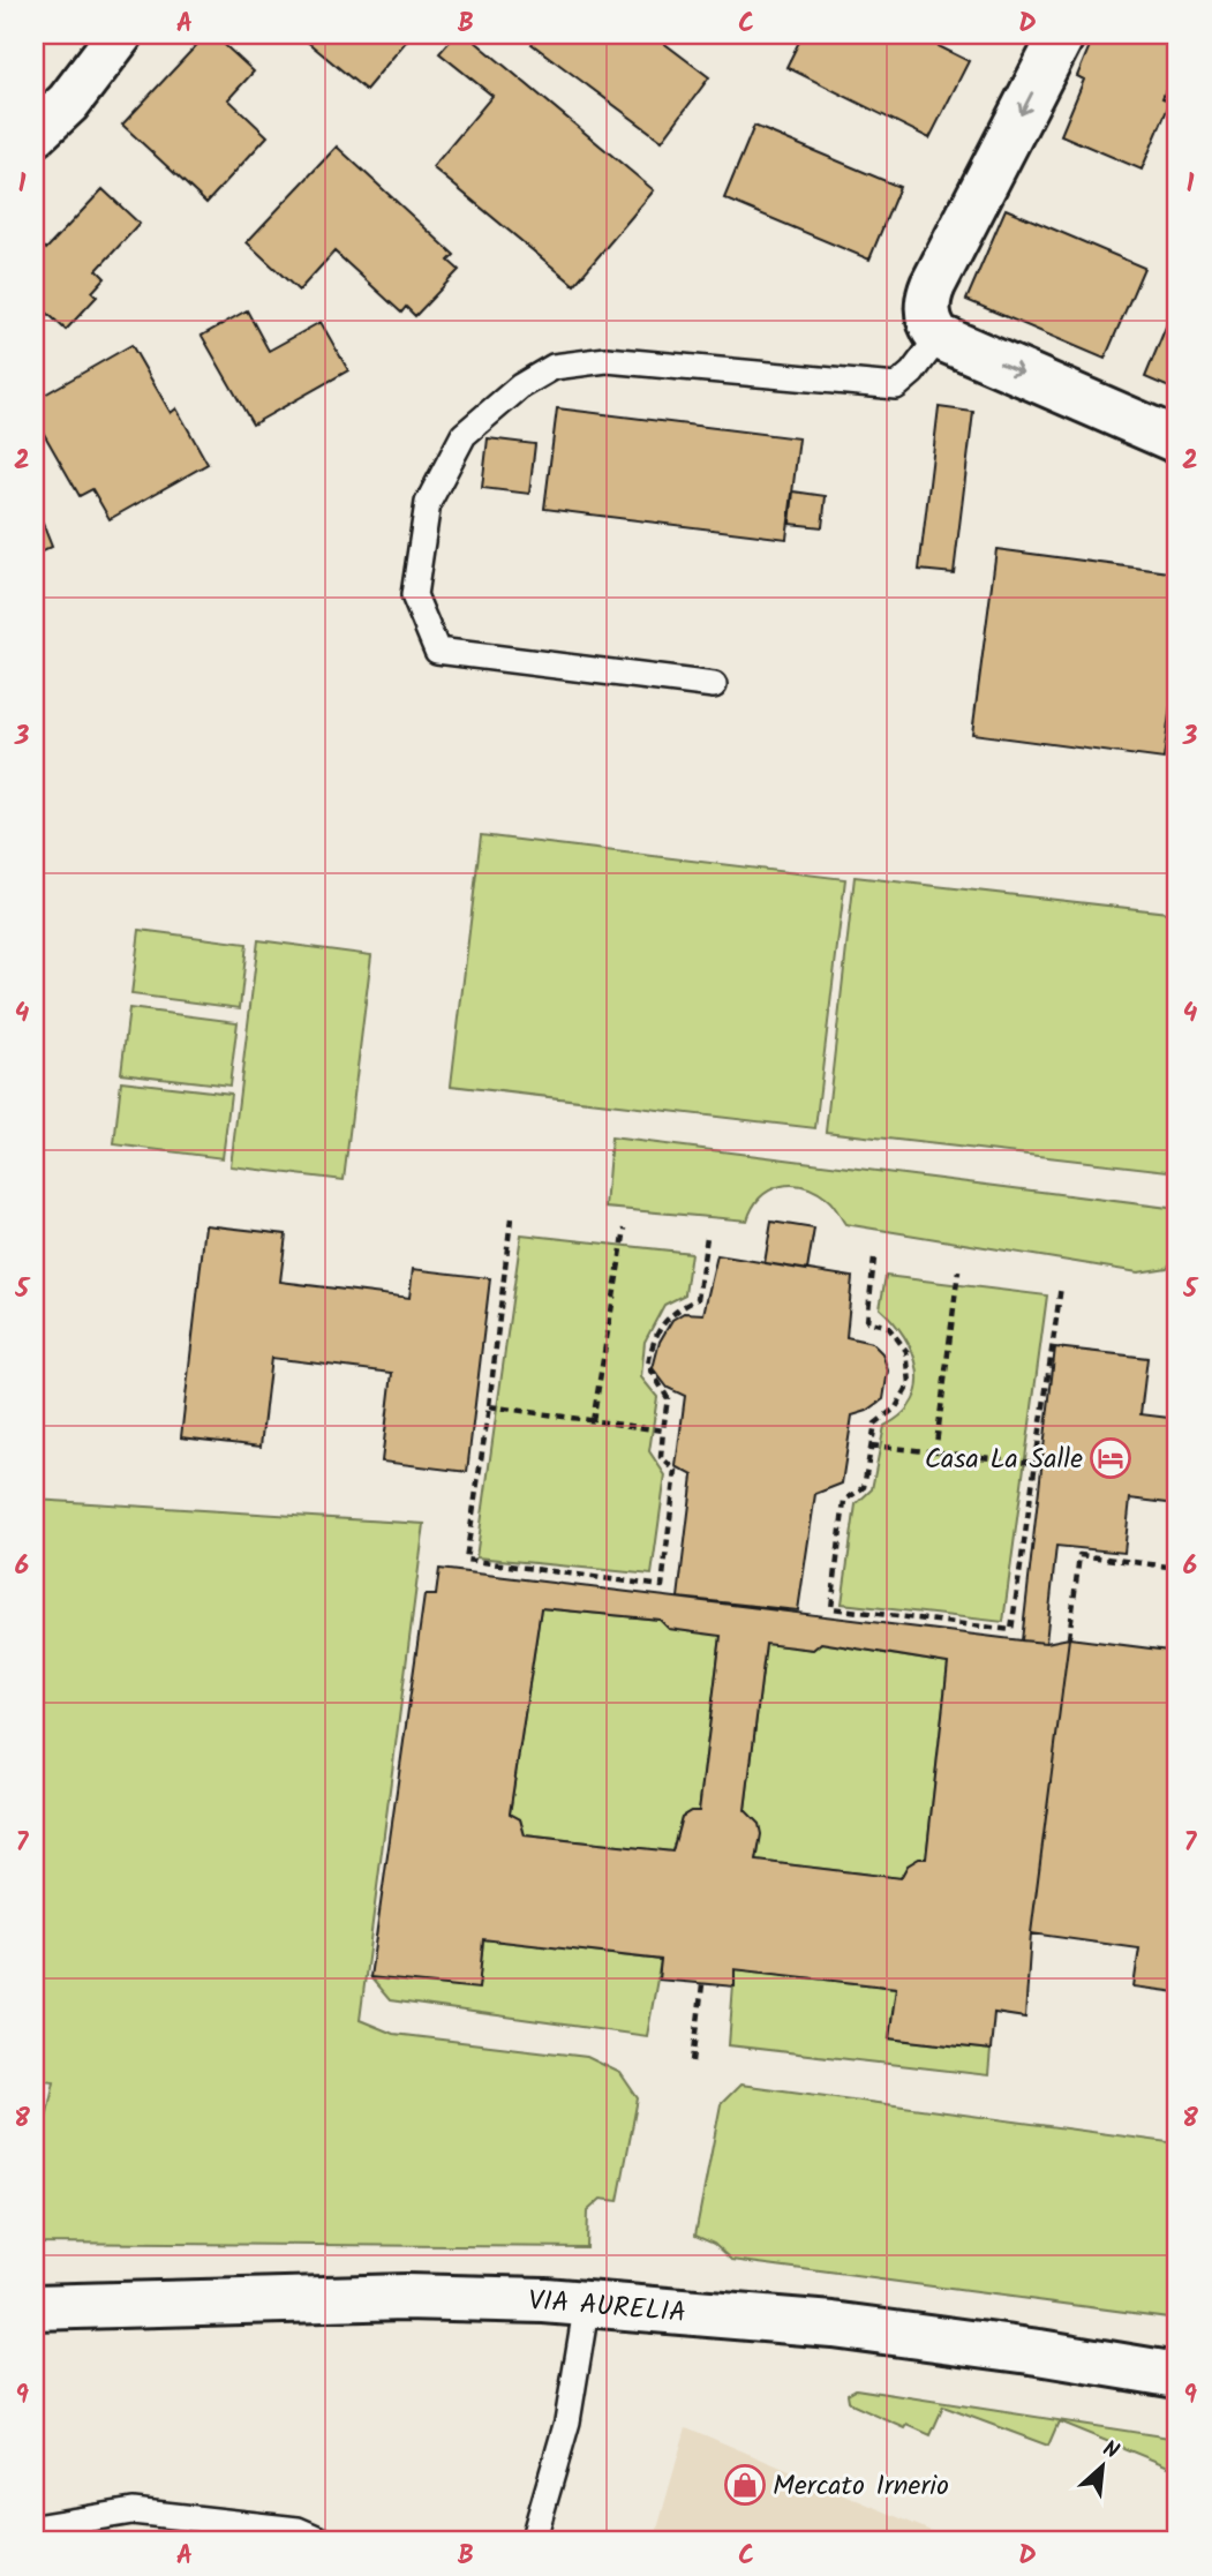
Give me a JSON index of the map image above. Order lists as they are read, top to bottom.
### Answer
{
  "streets": {
    "main road": ["VIA AURELIA"]
  },
  "places": {
    "hotel": ["Casa La Salle"],
    "shop": ["Mercato Irnerio"]
  },
  "north": "top right",
  "grid": {
    "columns": [
      "A",
      "B",
      "C",
      "D"
    ],
    "rows": [
      "1",
      "2",
      "3",
      "4",
      "5",
      "6",
      "7",
      "8",
      "9"
    ]
  }
}
